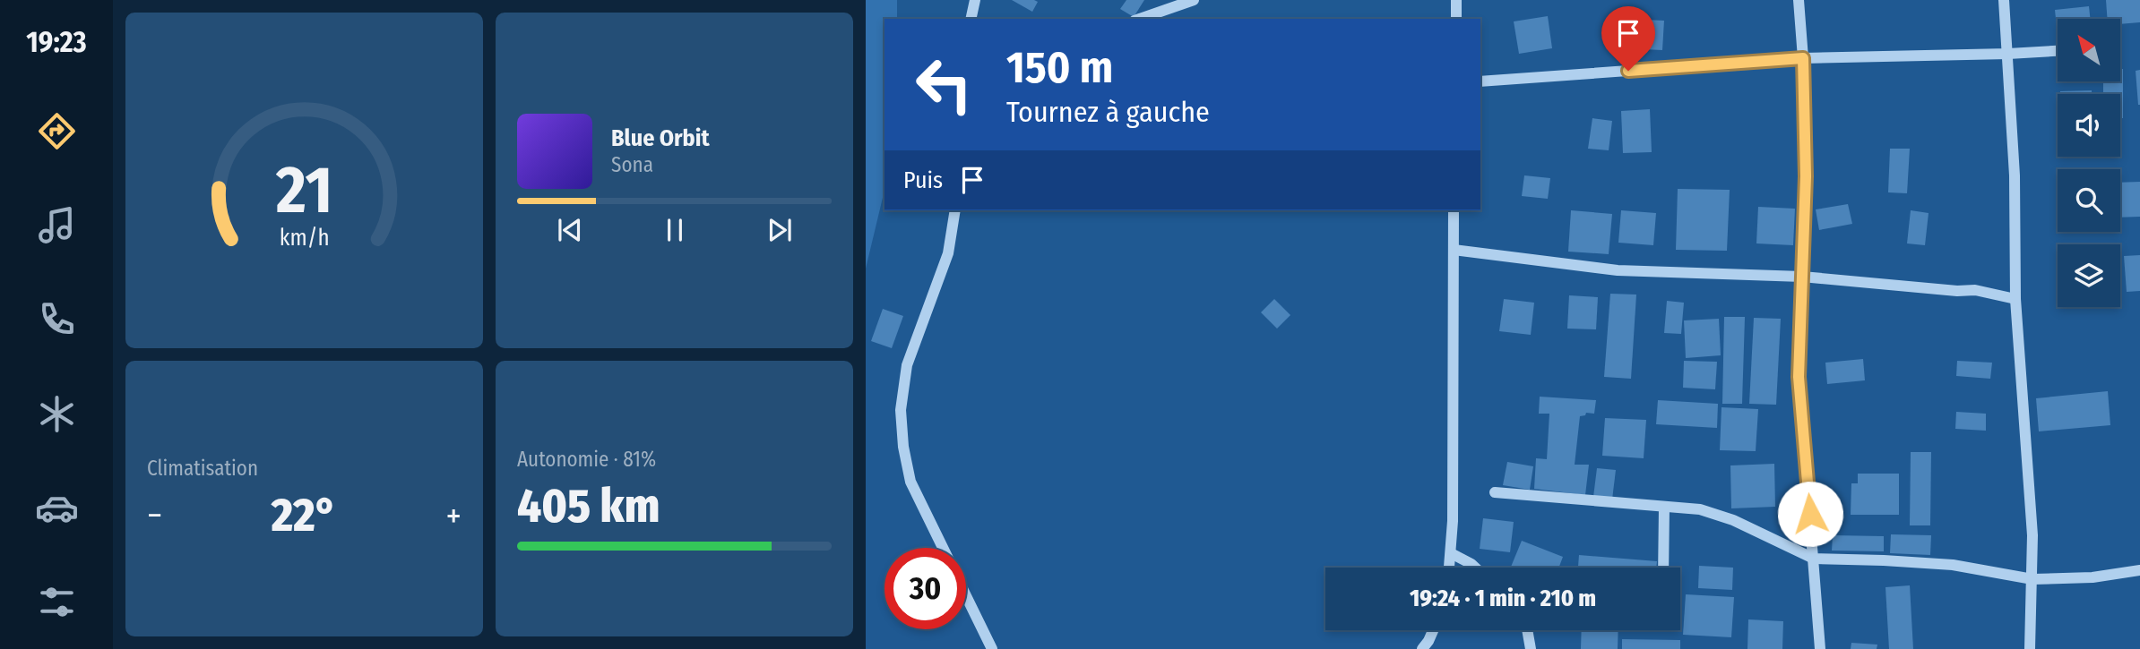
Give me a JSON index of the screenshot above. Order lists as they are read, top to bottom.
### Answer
{
  "north": "top left",
  "page": {
    "tabs": "19:23",
    "turn": ["150 m", "Tournez à gauche"],
    "song": ["Blue Orbit", "Sona"],
    "then": "Puis",
    "tile": [
      "Climatisation",
      ["Autonomie · 81%", "405 km"]
    ],
    "heat": ["−", "22°", "+"],
    "limit": "30",
    "trip": "19:24 · 1 min · 210 m",
    "gauge": ["21", "km/h"]
  }
}
